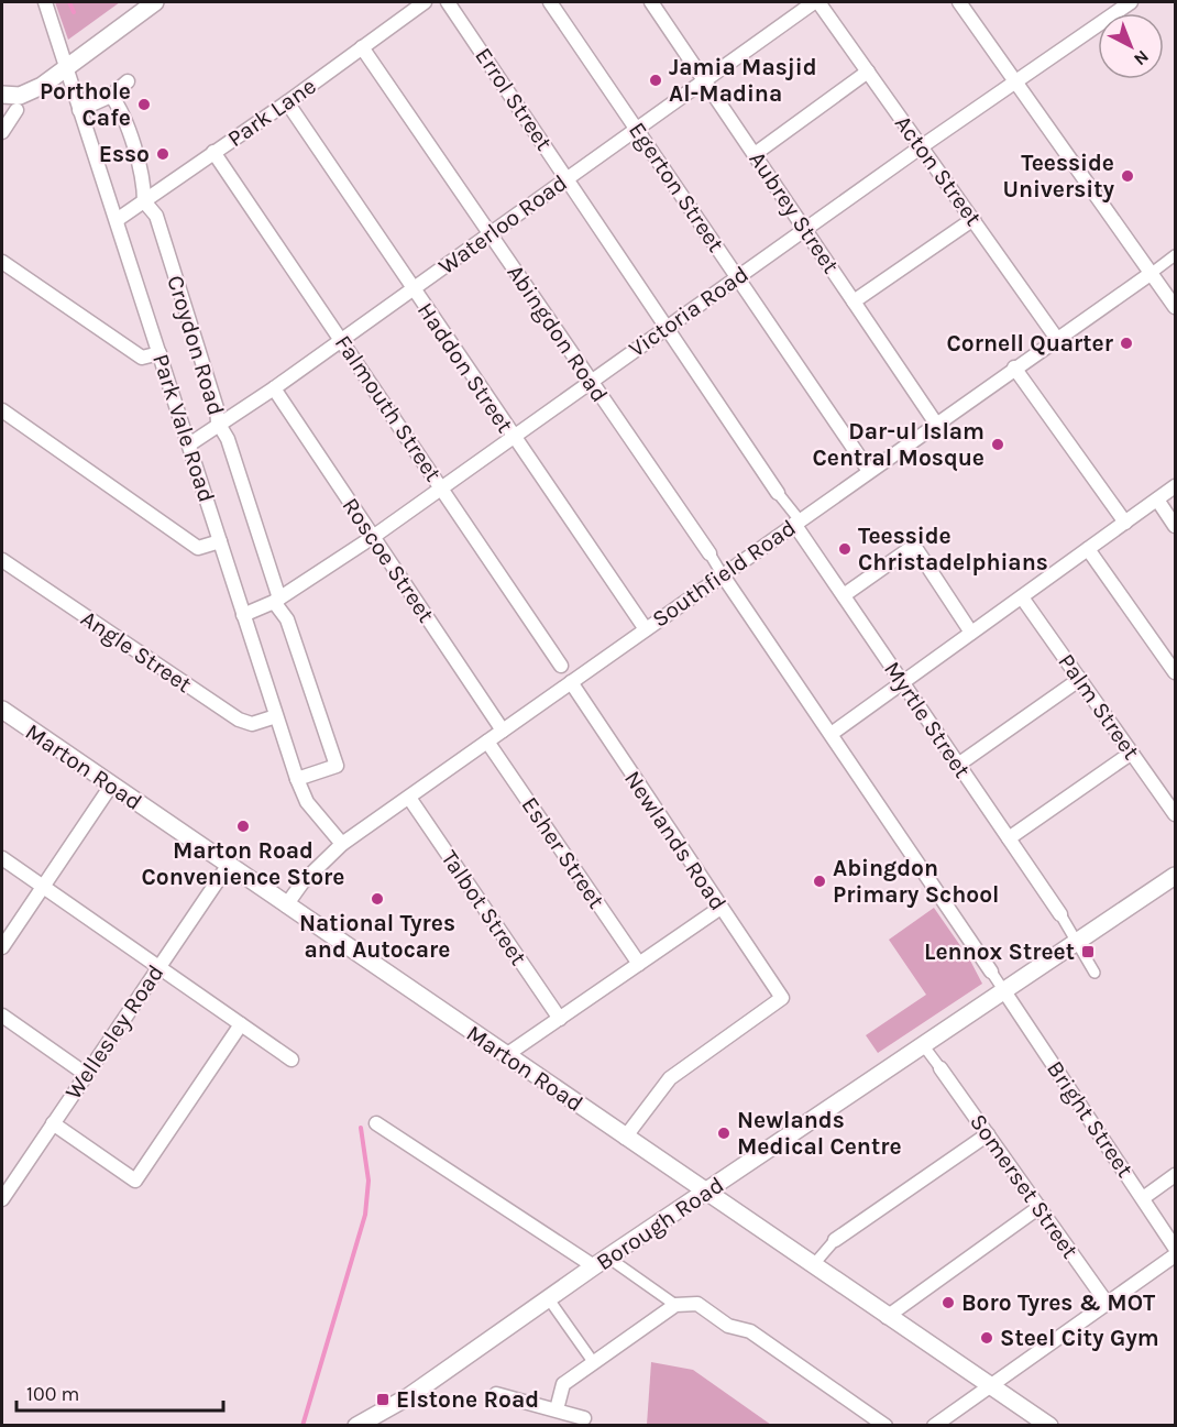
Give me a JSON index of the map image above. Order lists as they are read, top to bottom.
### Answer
{
  "streets": {
    "street": [
      "Errol Street",
      "Park Lane",
      "Acton Street",
      "Egerton Street",
      "Aubrey Street",
      "Waterloo Road",
      "Victoria Road",
      "Abingdon Road",
      "Croydon Road",
      "Haddon Street",
      "Falmouth Street",
      "Park Vale Road",
      "Roscoe Street",
      "Southfield Road",
      "Angle Street",
      "Palm Street",
      "Myrtle Street",
      "Marton Road",
      "Newlands Road",
      "Esher Street",
      "Talbot Street",
      "Wellesley Road",
      "Bright Street",
      "Somerset Street",
      "Borough Road"
    ]
  },
  "crossings": [
    ["Errol Street", "Waterloo Road"],
    ["Errol Street", "Victoria Road"],
    ["Park Lane", "Abingdon Road"],
    ["Park Lane", "Croydon Road"],
    ["Park Lane", "Haddon Street"],
    ["Park Lane", "Falmouth Street"],
    ["Park Lane", "Park Vale Road"],
    ["Acton Street", "Waterloo Road"],
    ["Acton Street", "Victoria Road"],
    ["Acton Street", "Southfield Road"],
    ["Egerton Street", "Waterloo Road"],
    ["Egerton Street", "Victoria Road"],
    ["Egerton Street", "Southfield Road"],
    ["Aubrey Street", "Waterloo Road"],
    ["Aubrey Street", "Victoria Road"],
    ["Aubrey Street", "Southfield Road"],
    ["Waterloo Road", "Abingdon Road"],
    ["Waterloo Road", "Croydon Road"],
    ["Waterloo Road", "Haddon Street"],
    ["Waterloo Road", "Falmouth Street"],
    ["Waterloo Road", "Park Vale Road"],
    ["Waterloo Road", "Roscoe Street"],
    ["Victoria Road", "Abingdon Road"],
    ["Victoria Road", "Croydon Road"],
    ["Victoria Road", "Haddon Street"],
    ["Victoria Road", "Falmouth Street"],
    ["Victoria Road", "Park Vale Road"],
    ["Victoria Road", "Roscoe Street"],
    ["Croydon Road", "Park Vale Road"],
    ["Haddon Street", "Southfield Road"],
    ["Park Vale Road", "Southfield Road"],
    ["Park Vale Road", "Angle Street"],
    ["Roscoe Street", "Southfield Road"],
    ["Southfield Road", "Myrtle Street"],
    ["Southfield Road", "Marton Road"],
    ["Southfield Road", "Newlands Road"],
    ["Southfield Road", "Esher Street"],
    ["Southfield Road", "Talbot Street"],
    ["Marton Road", "Newlands Road"],
    ["Marton Road", "Wellesley Road"],
    ["Marton Road", "Borough Road"],
    ["Bright Street", "Borough Road"]
  ],
  "places": {
    "other": [
      "Jamia Masjid Al-Madina",
      "Porthole Cafe",
      "Esso",
      "Teesside University",
      "Cornell Quarter",
      "Dar-ul Islam Central Mosque",
      "Teesside Christadelphians",
      "Marton Road Convenience Store",
      "Abingdon Primary School",
      "National Tyres and Autocare",
      "Newlands Medical Centre",
      "Boro Tyres & MOT",
      "Steel City Gym"
    ],
    "transit": ["Lennox Street", "Elstone Road"]
  },
  "scale_bar": "100 m",
  "north": "bottom right"
}
